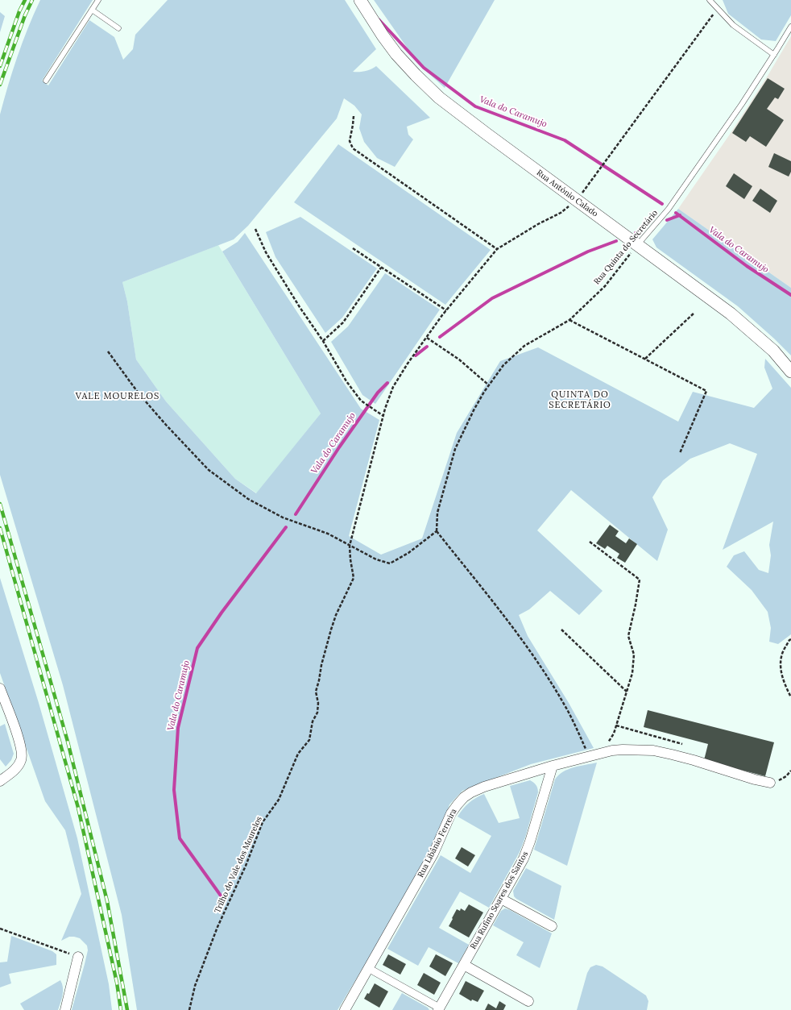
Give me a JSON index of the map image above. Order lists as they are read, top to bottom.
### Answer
{
  "streets": {
    "street": ["Rua António Calado", "Rua Libânio Ferreira", "Rua Rufino Soares dos Santos"],
    "lane": ["Rua Quinta do Secretário"],
    "path": ["Trilho do Vale dos Mourelos"]
  },
  "crossings": [
    ["Rua António Calado", "Rua Quinta do Secretário"],
    ["Rua António Calado", "Trilho do Vale dos Mourelos"],
    ["Rua Libânio Ferreira", "Rua Rufino Soares dos Santos"]
  ],
  "districts": ["QUINTA DO SECRETÁRIO", "VALE MOURELOS"],
  "water": ["Vala do Caramujo"]
}
